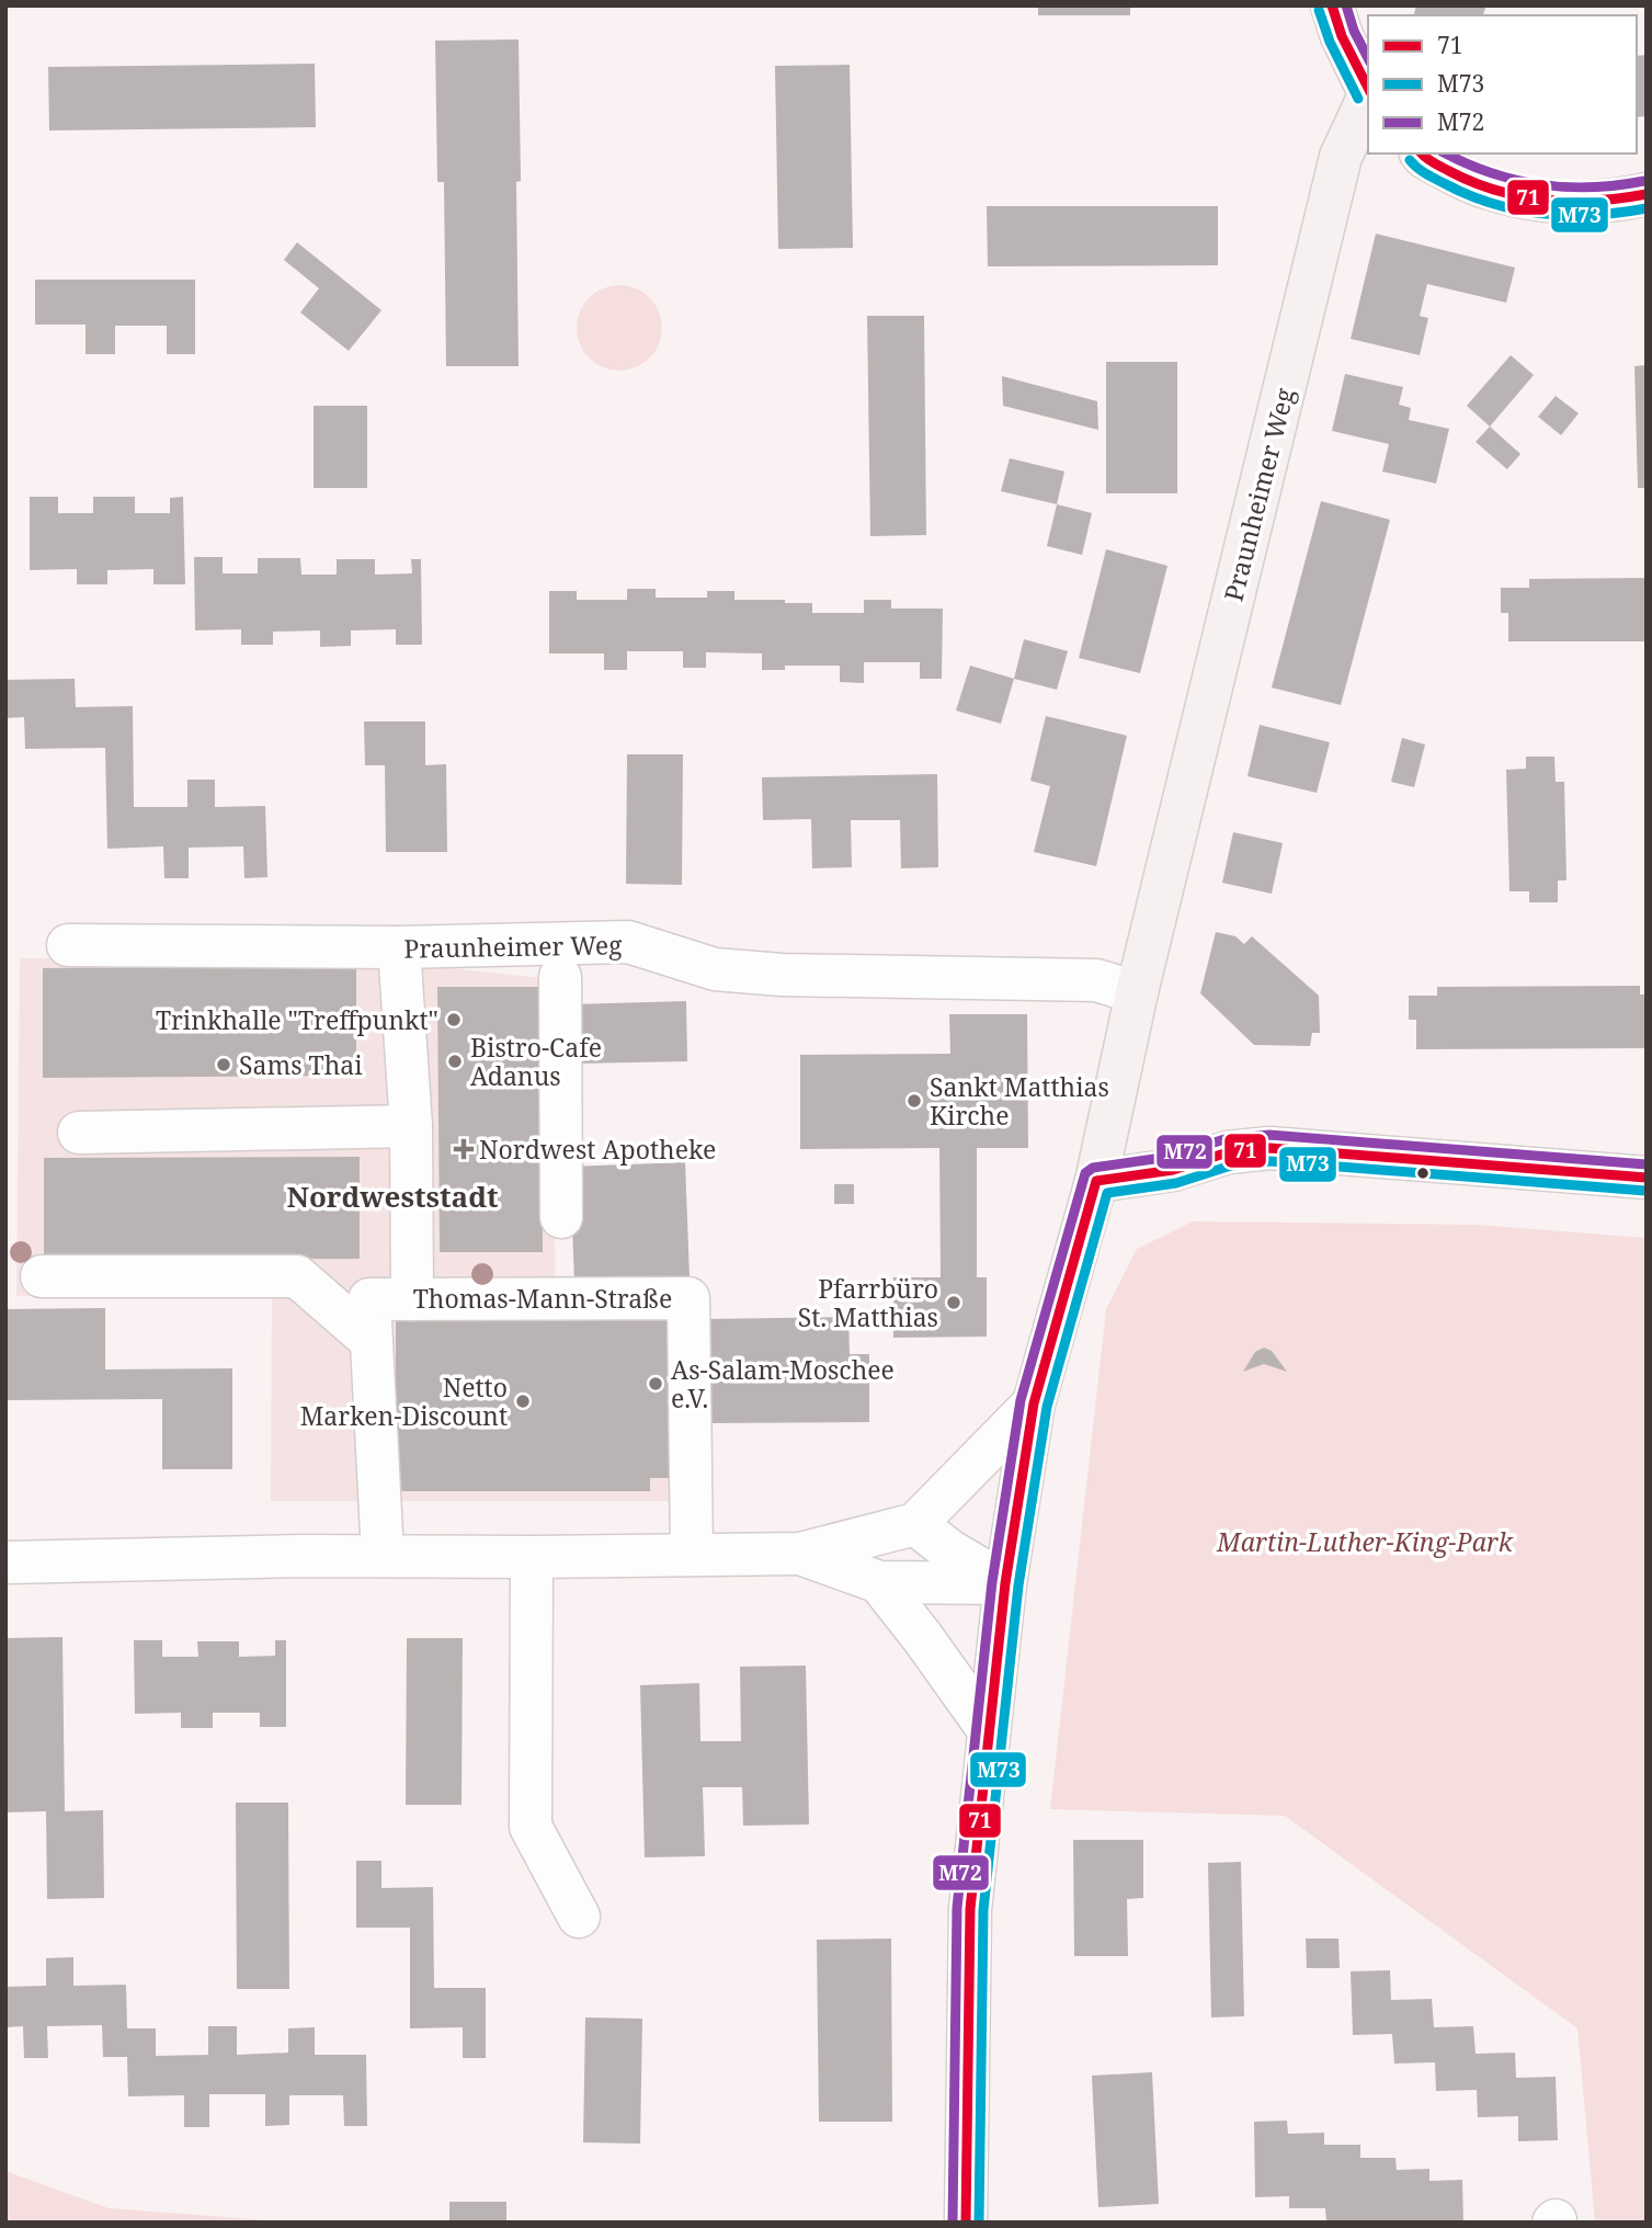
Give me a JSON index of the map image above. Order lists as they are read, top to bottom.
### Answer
{
  "streets": {
    "main road": ["Praunheimer Weg"],
    "street": ["Thomas-Mann-Straße"]
  },
  "districts": ["Nordweststadt"],
  "parks": ["Martin-Luther-King-Park"],
  "places": {
    "other": [
      "Trinkhalle \"Treffpunkt\"",
      "Bistro-Cafe Adanus",
      "Sams Thai",
      "Sankt Matthias Kirche",
      "Pfarrbüro St. Matthias",
      "As-Salam-Moschee e.V.",
      "Netto Marken-Discount"
    ],
    "health": ["Nordwest Apotheke"]
  },
  "lines": ["transit line 71", "transit line M72", "transit line M73"],
  "legend": ["71", "M73", "M72"]
}
